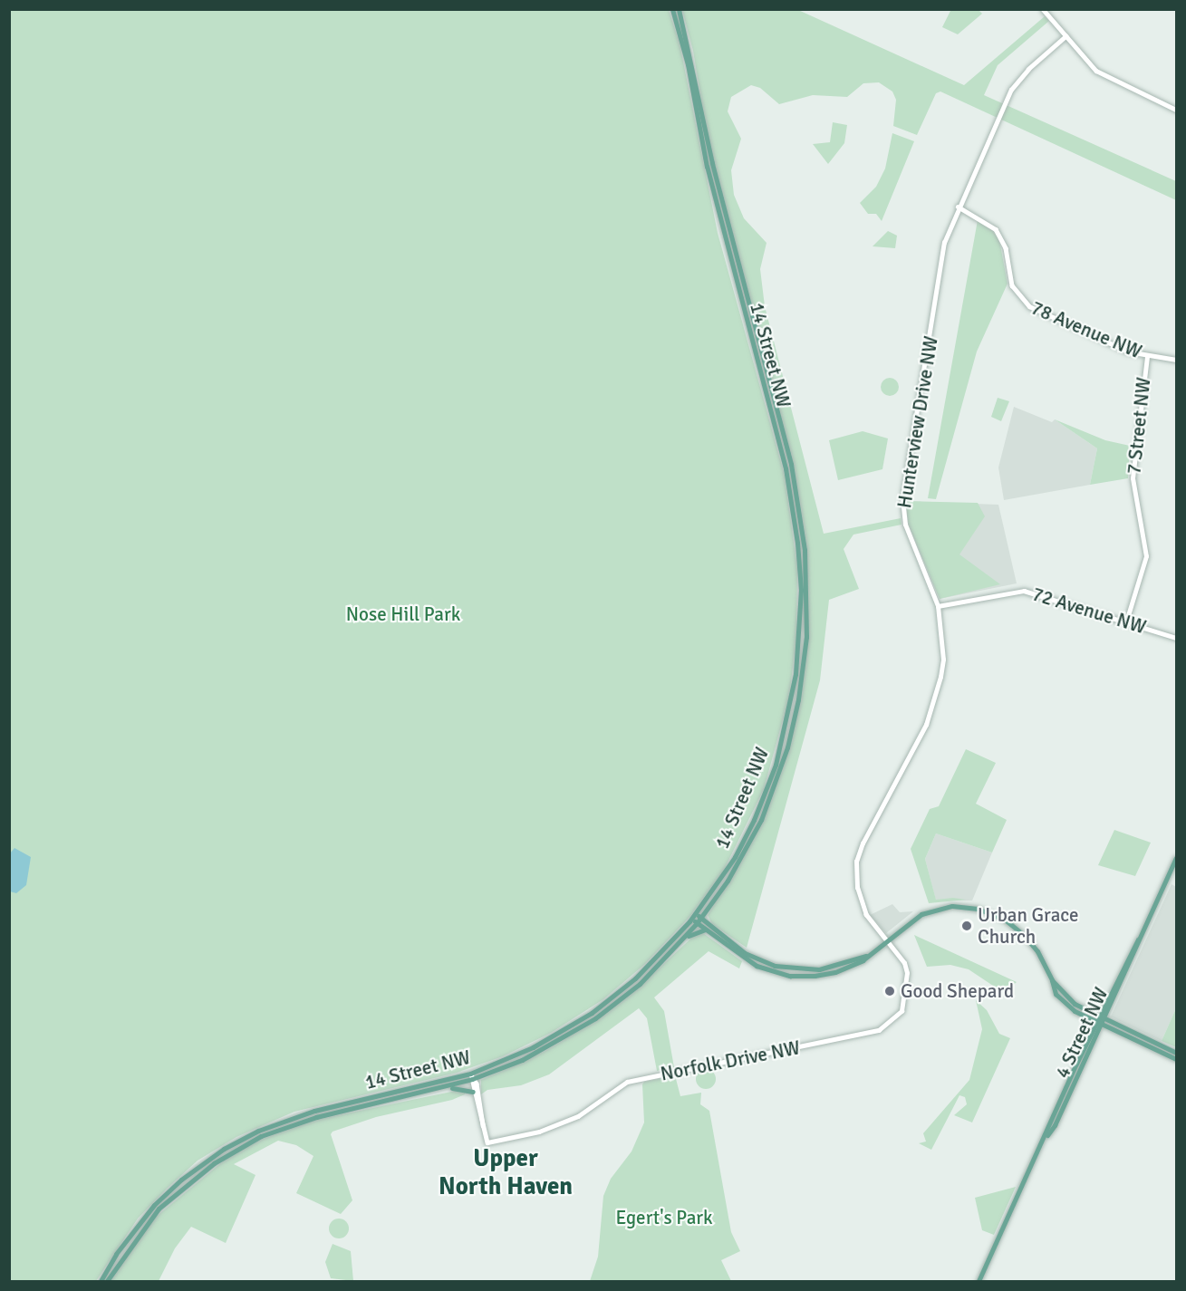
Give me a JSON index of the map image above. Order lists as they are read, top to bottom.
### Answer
{
  "streets": {
    "main road": ["14 Street NW", "4 Street NW"],
    "street": [
      "78 Avenue NW",
      "Hunterview Drive NW",
      "7 Street NW",
      "72 Avenue NW",
      "Norfolk Drive NW"
    ]
  },
  "crossings": [
    ["78 Avenue NW", "Hunterview Drive NW"],
    ["78 Avenue NW", "7 Street NW"],
    ["Hunterview Drive NW", "72 Avenue NW"],
    ["Hunterview Drive NW", "Norfolk Drive NW"],
    ["7 Street NW", "72 Avenue NW"]
  ],
  "districts": ["Upper North Haven"],
  "parks": ["Nose Hill Park", "Egert's Park"],
  "places": ["Urban Grace Church", "Good Shepard"]
}
